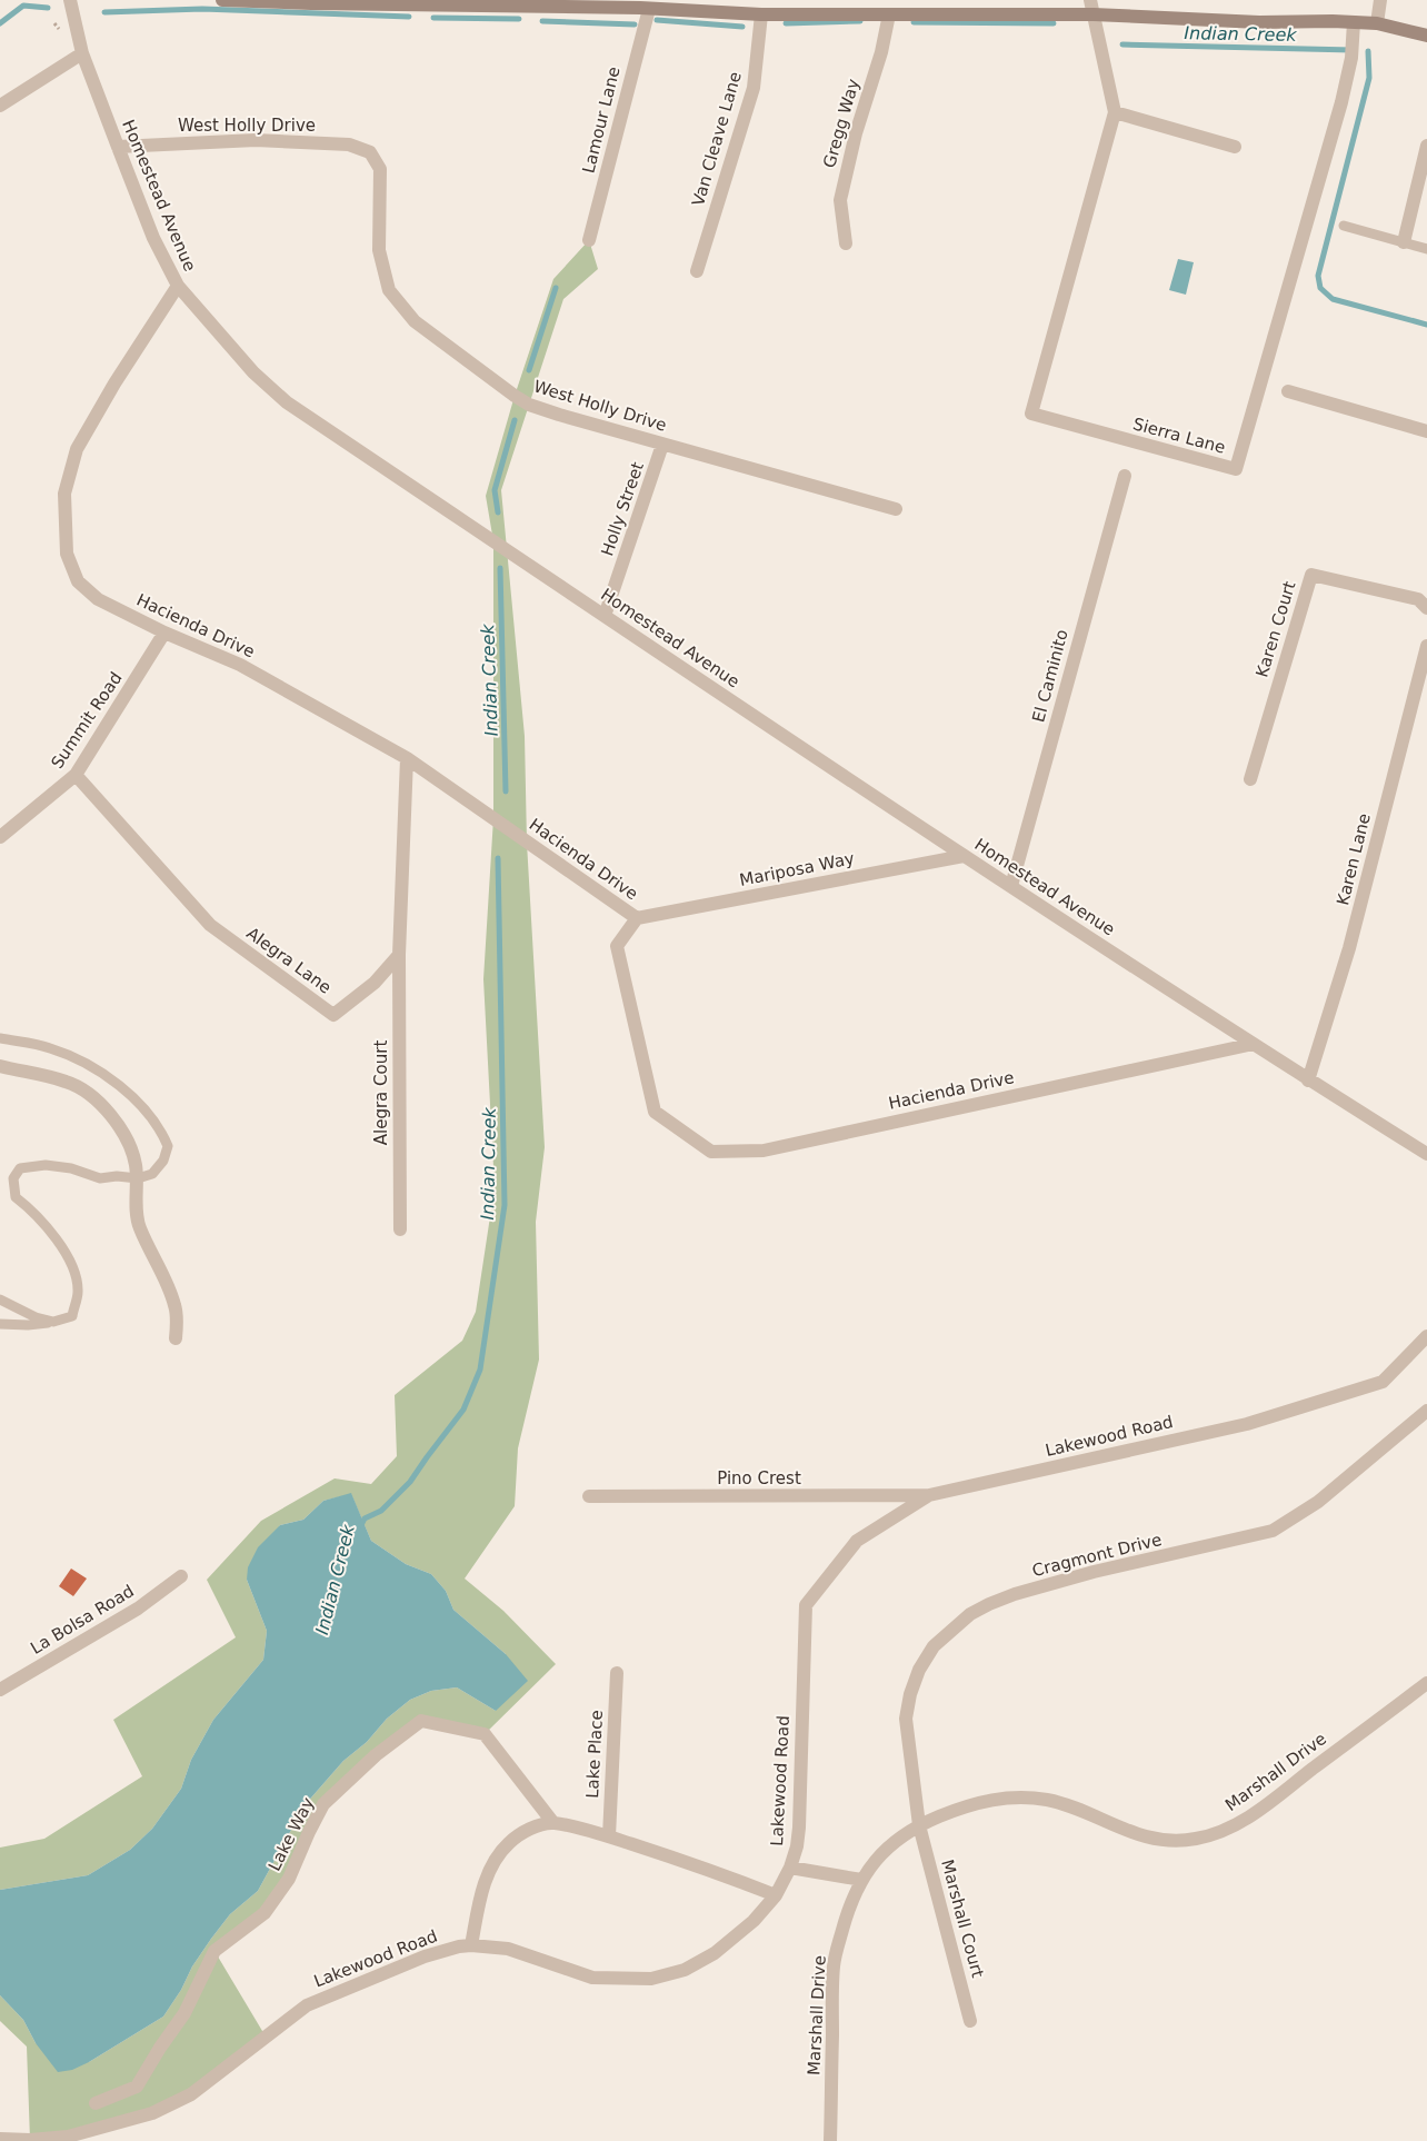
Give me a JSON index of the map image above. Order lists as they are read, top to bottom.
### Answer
{
  "streets": {
    "street": [
      "Lamour Lane",
      "Gregg Way",
      "West Holly Drive",
      "Van Cleave Lane",
      "Homestead Avenue",
      "Sierra Lane",
      "Holly Street",
      "Hacienda Drive",
      "Karen Court",
      "El Caminito",
      "Summit Road",
      "Karen Lane",
      "Mariposa Way",
      "Alegra Lane",
      "Alegra Court",
      "Lakewood Road",
      "Pino Crest",
      "Cragmont Drive",
      "La Bolsa Road",
      "Lake Place",
      "Marshall Drive",
      "Lake Way",
      "Marshall Court"
    ]
  },
  "crossings": [
    ["West Holly Drive", "Homestead Avenue"],
    ["West Holly Drive", "Holly Street"],
    ["Homestead Avenue", "Holly Street"],
    ["Homestead Avenue", "Hacienda Drive"],
    ["Homestead Avenue", "El Caminito"],
    ["Homestead Avenue", "Karen Lane"],
    ["Homestead Avenue", "Mariposa Way"],
    ["Hacienda Drive", "Summit Road"],
    ["Hacienda Drive", "Mariposa Way"],
    ["Summit Road", "Alegra Lane"],
    ["Alegra Lane", "Alegra Court"],
    ["Lakewood Road", "Pino Crest"],
    ["Cragmont Drive", "Marshall Drive"],
    ["Cragmont Drive", "Marshall Court"],
    ["Marshall Drive", "Marshall Court"]
  ],
  "water": ["Indian Creek"]
}
